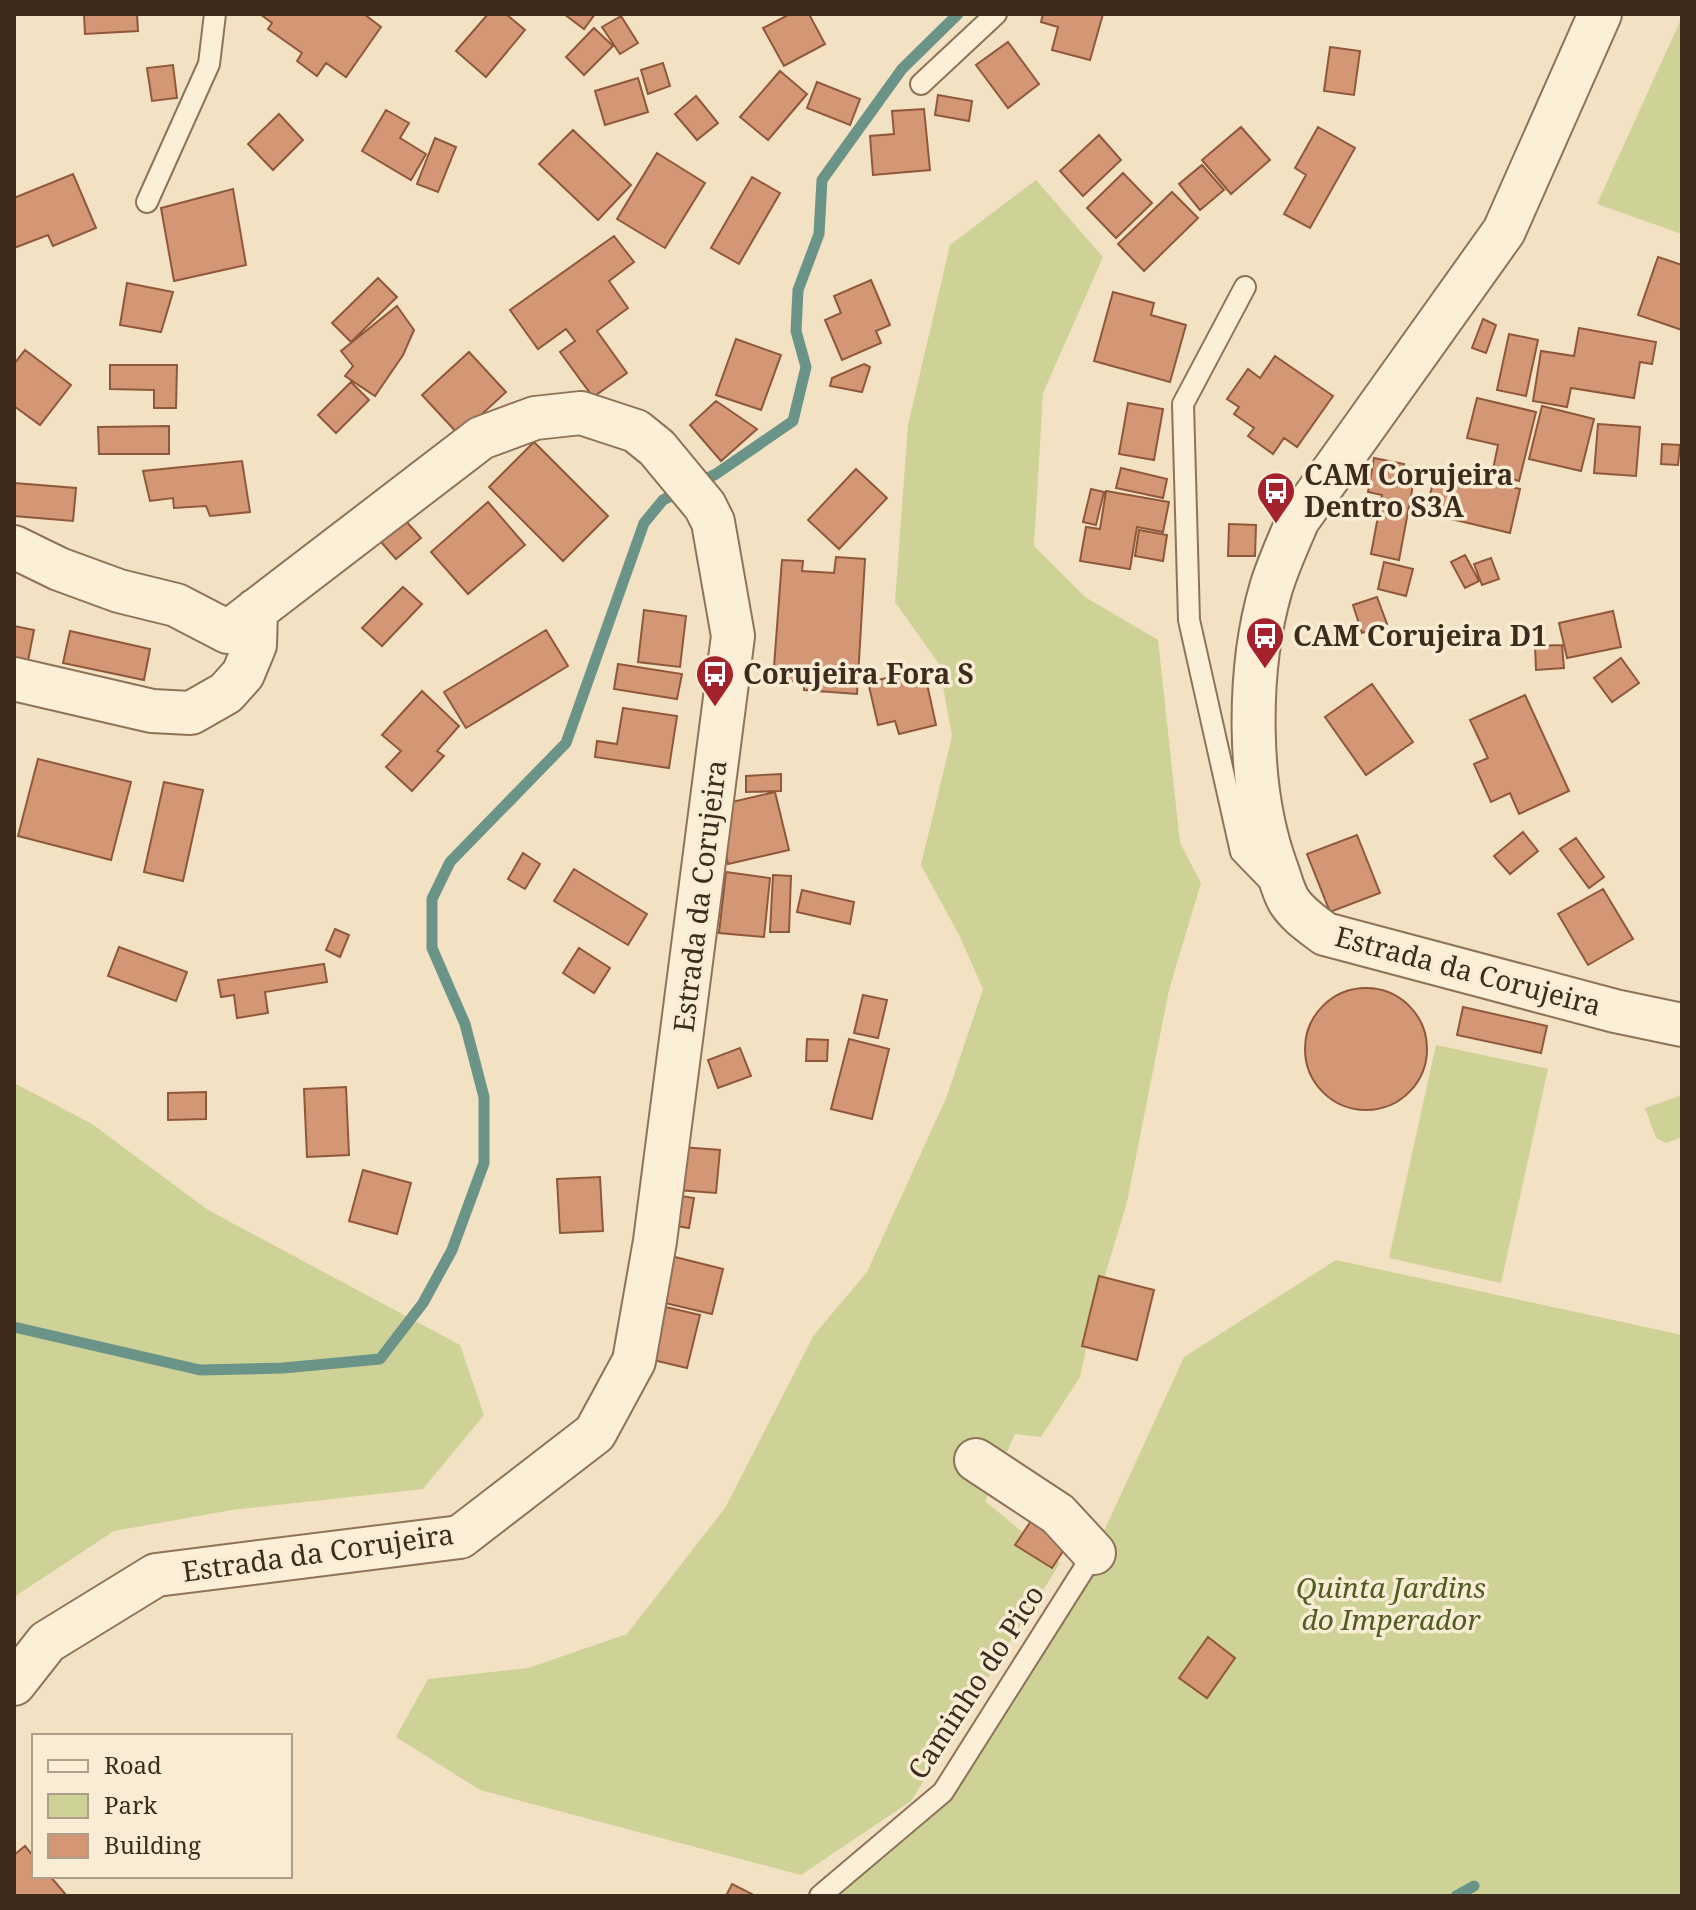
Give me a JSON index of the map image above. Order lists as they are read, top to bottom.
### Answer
{
  "streets": {
    "street": ["Estrada da Corujeira"],
    "lane": ["Caminho do Pico"]
  },
  "parks": ["Quinta Jardins do Imperador"],
  "places": {
    "bus stop": ["CAM Corujeira Dentro S3A", "CAM Corujeira D1", "Corujeira Fora S"]
  },
  "legend": ["Road", "Park", "Building"]
}
